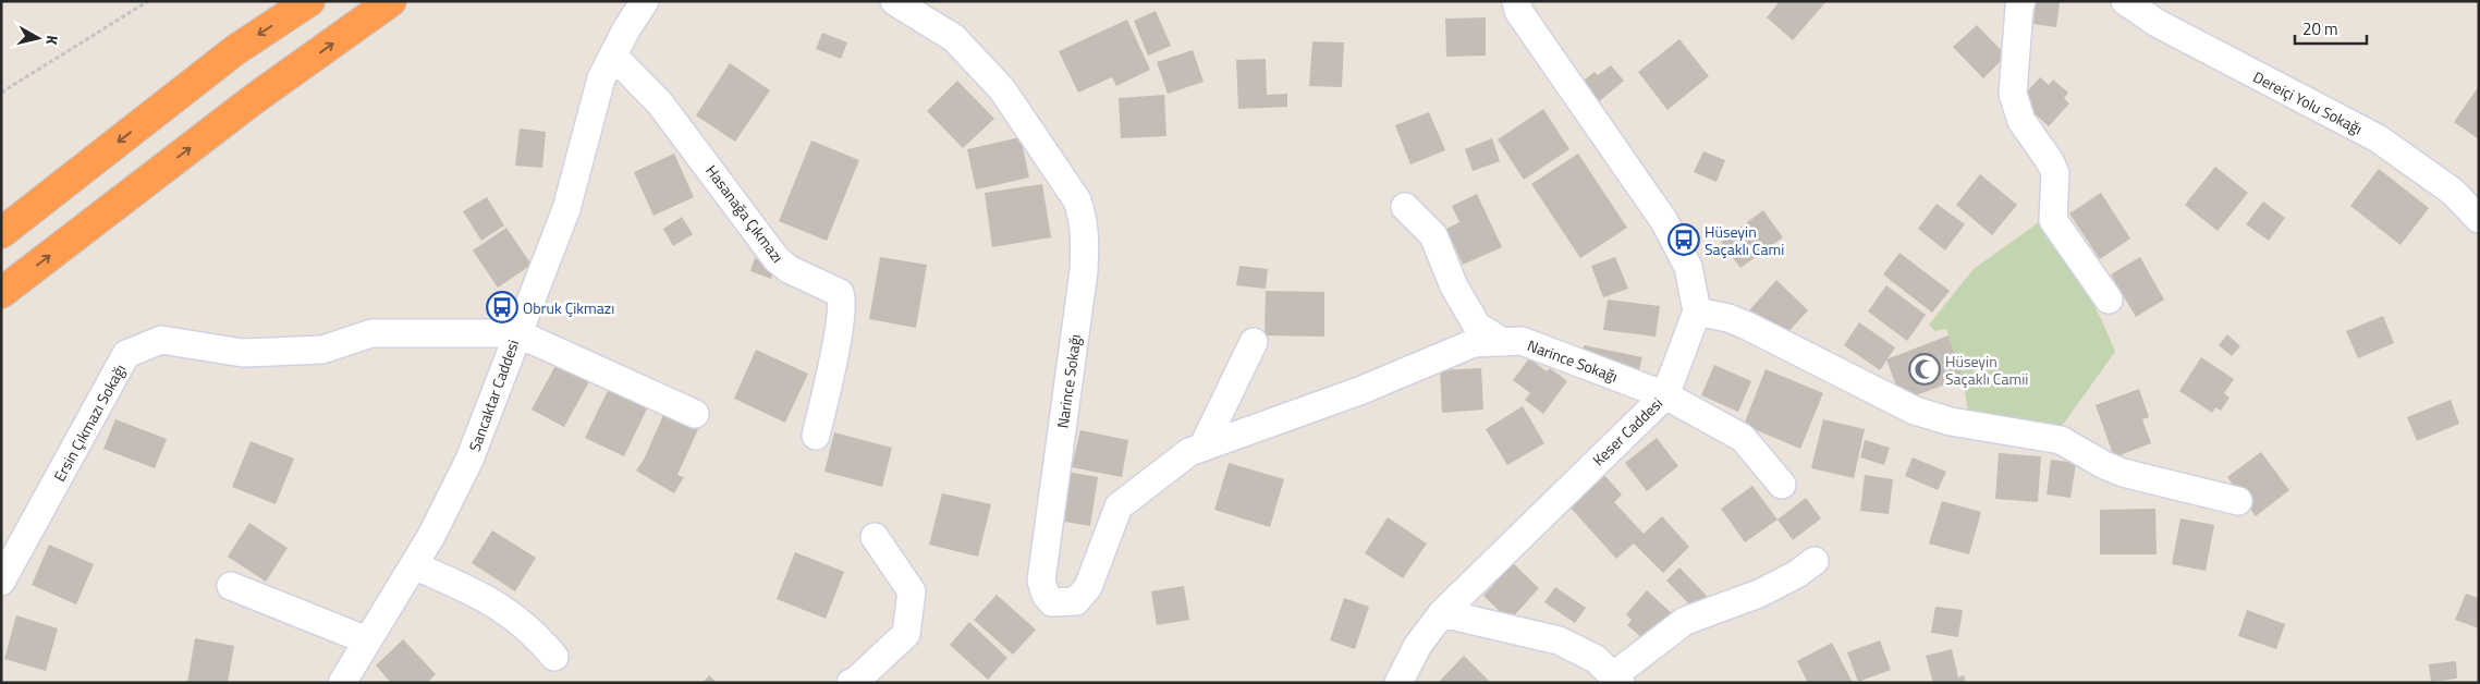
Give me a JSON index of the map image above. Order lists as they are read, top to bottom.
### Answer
{
  "streets": {
    "street": [
      "Dereiçi Yolu Sokağı",
      "Hasanağa Çıkmazı",
      "Narince Sokağı",
      "Sancaktar Caddesi",
      "Ersin Çıkmazı Sokağı",
      "Keser Caddesi"
    ]
  },
  "crossings": [
    ["Hasanağa Çıkmazı", "Sancaktar Caddesi"],
    ["Narince Sokağı", "Keser Caddesi"],
    ["Sancaktar Caddesi", "Ersin Çıkmazı Sokağı"]
  ],
  "places": {
    "bus stop": ["Hüseyin Saçaklı Cami", "Obruk Çikmazı"],
    "mosque": ["Hüseyin Saçaklı Camii"]
  },
  "scale_bar": "20 m",
  "north": "right"
}
